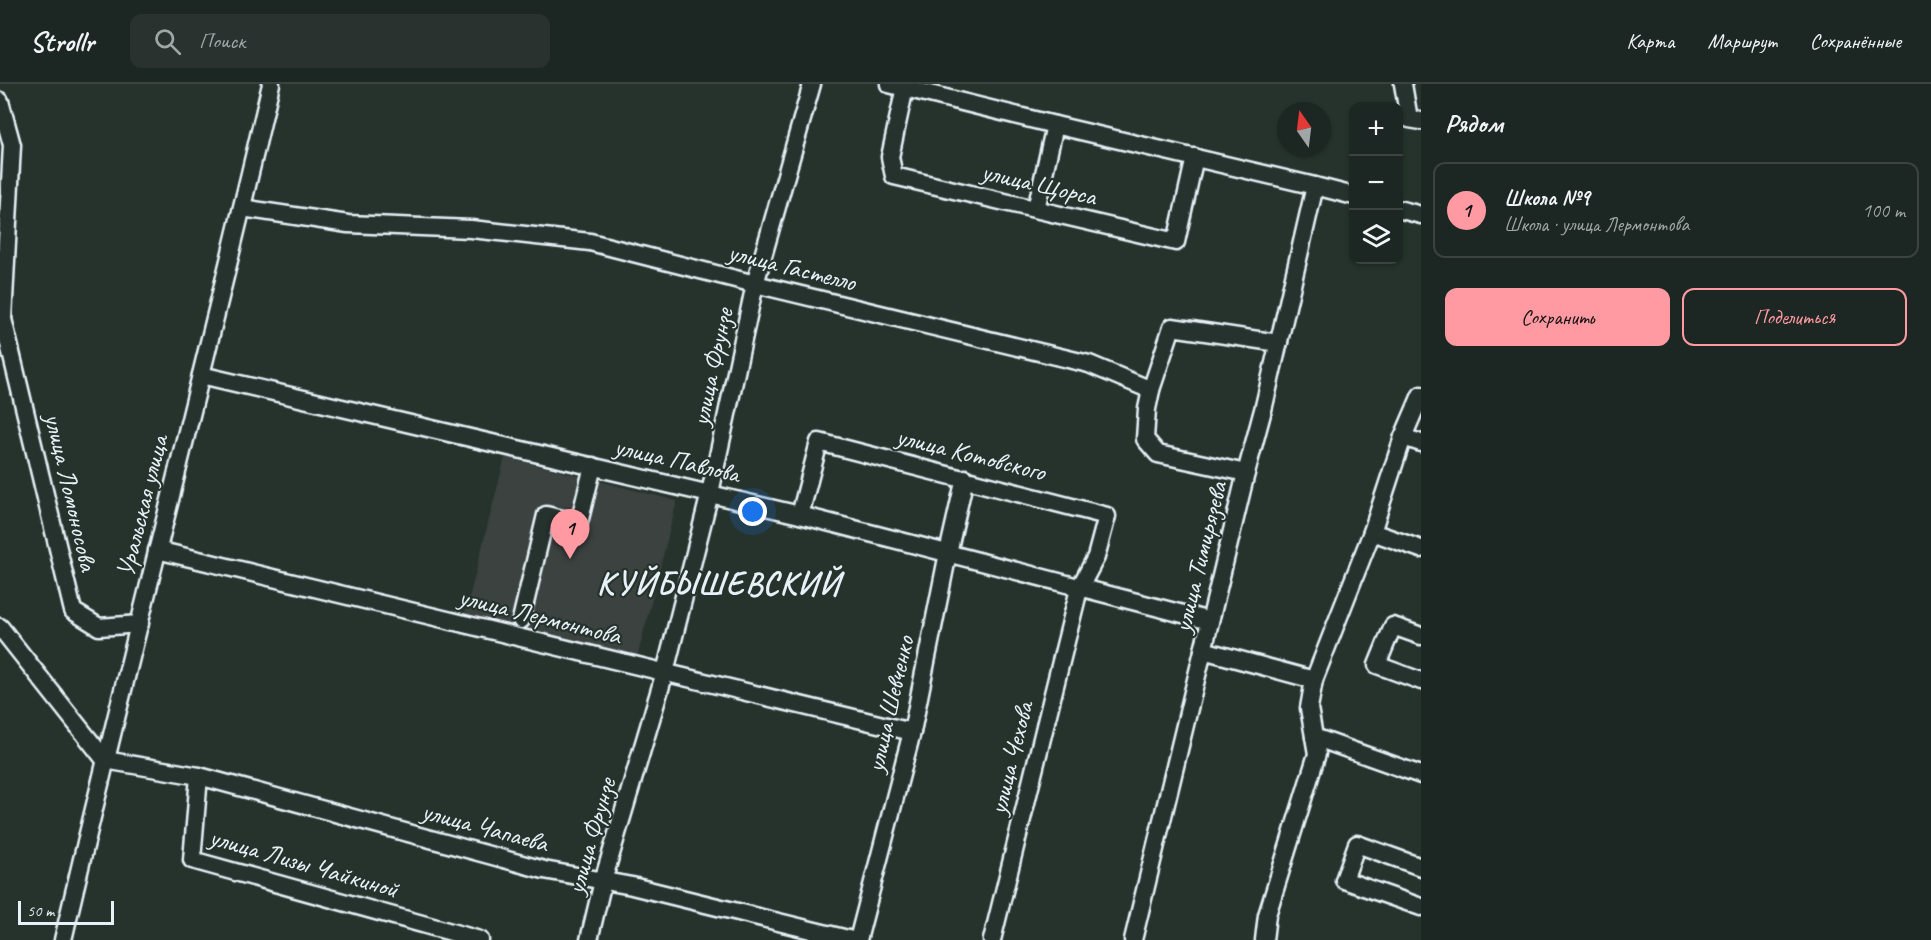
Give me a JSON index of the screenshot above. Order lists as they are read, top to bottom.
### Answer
{
  "streets": {
    "street": [
      "улица Щорса",
      "улица Гастелло",
      "улица Фрунзе",
      "улица Котовского",
      "улица Павлова",
      "улица Ломоносова",
      "Уральская улица",
      "улица Тимирязева",
      "улица Лермонтова",
      "улица Шевченко",
      "улица Чехова",
      "улица Чапаева",
      "улица Лизы Чайкиной"
    ]
  },
  "crossings": [
    ["улица Гастелло", "улица Фрунзе"],
    ["улица Гастелло", "Уральская улица"],
    ["улица Фрунзе", "улица Павлова"],
    ["улица Фрунзе", "улица Лермонтова"],
    ["улица Фрунзе", "улица Чапаева"],
    ["улица Котовского", "улица Павлова"],
    ["улица Котовского", "улица Шевченко"],
    ["улица Котовского", "улица Чехова"],
    ["улица Павлова", "Уральская улица"],
    ["улица Павлова", "улица Тимирязева"],
    ["улица Павлова", "улица Шевченко"],
    ["улица Павлова", "улица Чехова"],
    ["улица Ломоносова", "Уральская улица"],
    ["Уральская улица", "улица Лермонтова"],
    ["Уральская улица", "улица Чапаева"],
    ["улица Лермонтова", "улица Шевченко"],
    ["улица Чапаева", "улица Лизы Чайкиной"]
  ],
  "districts": ["КУЙБЫШЕВСКИЙ"],
  "scale_bar": "50 m",
  "north": "top",
  "page": {
    "header": "Strollr",
    "search": "Поиск",
    "nav": ["Карта", "Маршрут", "Сохранённые"],
    "heading": "Рядом",
    "map_buttons": ["+", "−"],
    "list": [
      {
        "mark": "1",
        "name": "Школа №9",
        "note": "Школа · улица Лермонтова",
        "value": "100 m"
      }
    ],
    "buttons": ["Сохранить", "Поделиться"],
    "pins": "1",
    "scale": "50 m"
  }
}
